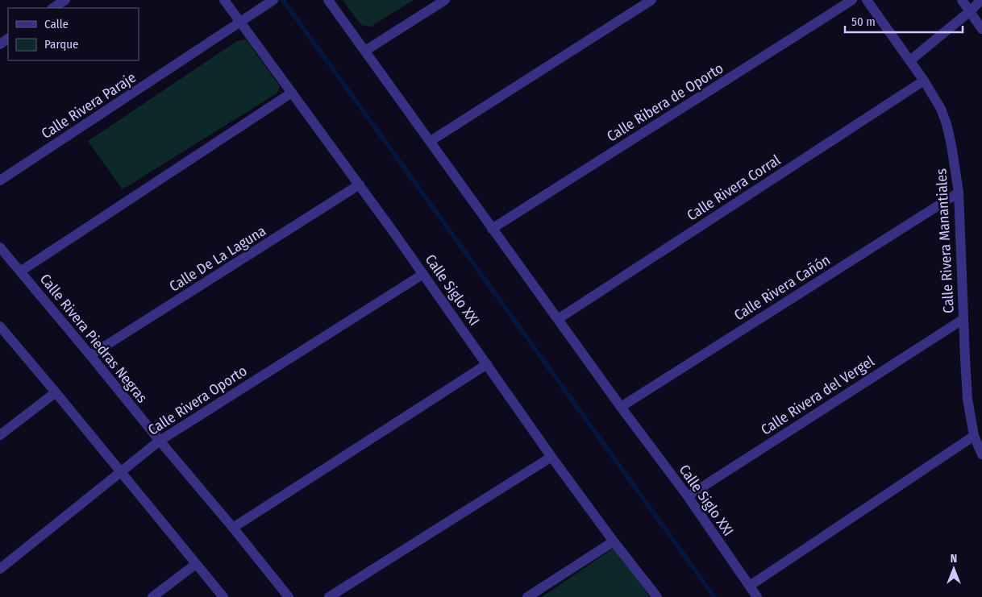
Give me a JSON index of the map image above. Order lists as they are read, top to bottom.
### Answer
{
  "streets": {
    "street": [
      "Calle Ribera de Oporto",
      "Calle Rivera Paraje",
      "Calle Rivera Corral",
      "Calle Rivera Manantiales",
      "Calle De La Laguna",
      "Calle Rivera Cañón",
      "Calle Siglo XXI",
      "Calle Rivera Piedras Negras",
      "Calle Rivera del Vergel",
      "Calle Rivera Oporto"
    ]
  },
  "crossings": [
    ["Calle Ribera de Oporto", "Calle Siglo XXI"],
    ["Calle Rivera Paraje", "Calle Siglo XXI"],
    ["Calle Rivera Corral", "Calle Rivera Manantiales"],
    ["Calle Rivera Corral", "Calle Siglo XXI"],
    ["Calle Rivera Manantiales", "Calle Rivera Cañón"],
    ["Calle Rivera Manantiales", "Calle Rivera del Vergel"],
    ["Calle De La Laguna", "Calle Siglo XXI"],
    ["Calle De La Laguna", "Calle Rivera Piedras Negras"],
    ["Calle Rivera Cañón", "Calle Siglo XXI"],
    ["Calle Siglo XXI", "Calle Rivera del Vergel"],
    ["Calle Siglo XXI", "Calle Rivera Oporto"],
    ["Calle Rivera Piedras Negras", "Calle Rivera Oporto"]
  ],
  "legend": ["Calle", "Parque"],
  "scale_bar": "50 m",
  "north": "top"
}
